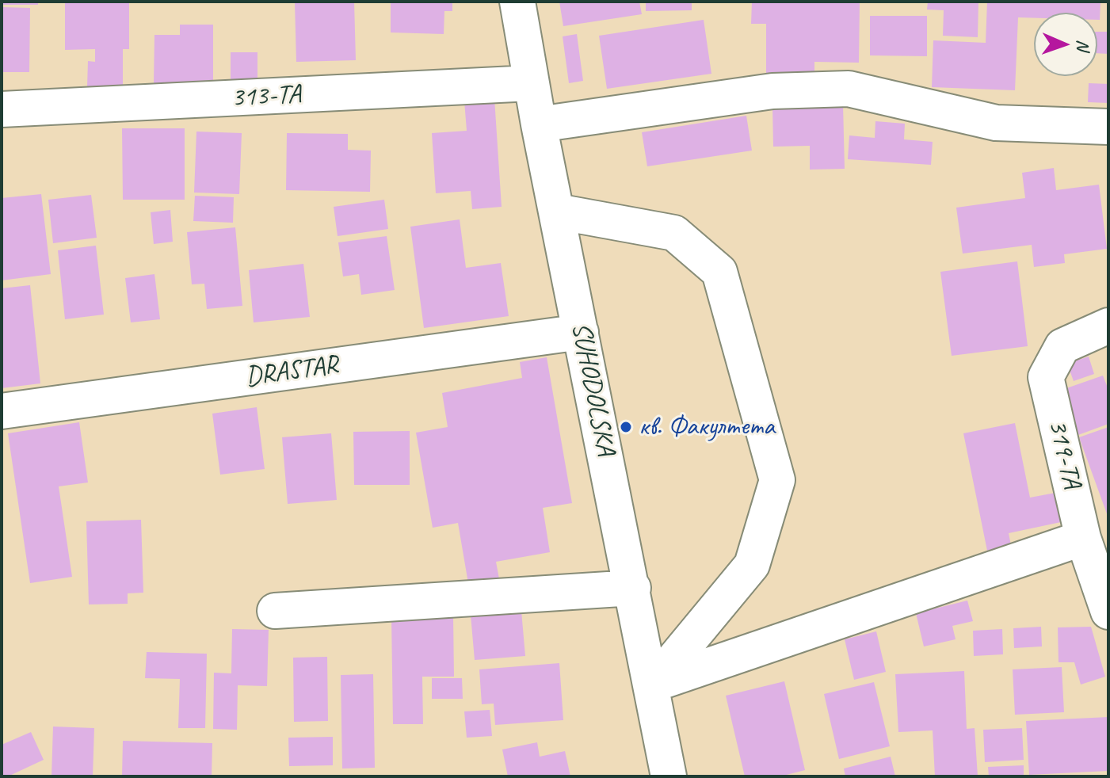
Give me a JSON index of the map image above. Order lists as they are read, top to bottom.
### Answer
{
  "streets": {
    "street": [
      "313-ТА",
      "DRASTAR",
      "SUHODOLSKA",
      "319-ТА"
    ]
  },
  "crossings": [
    ["313-ТА", "SUHODOLSKA"],
    ["DRASTAR", "SUHODOLSKA"]
  ],
  "places": ["кв. Факултета"],
  "north": "right"
}
